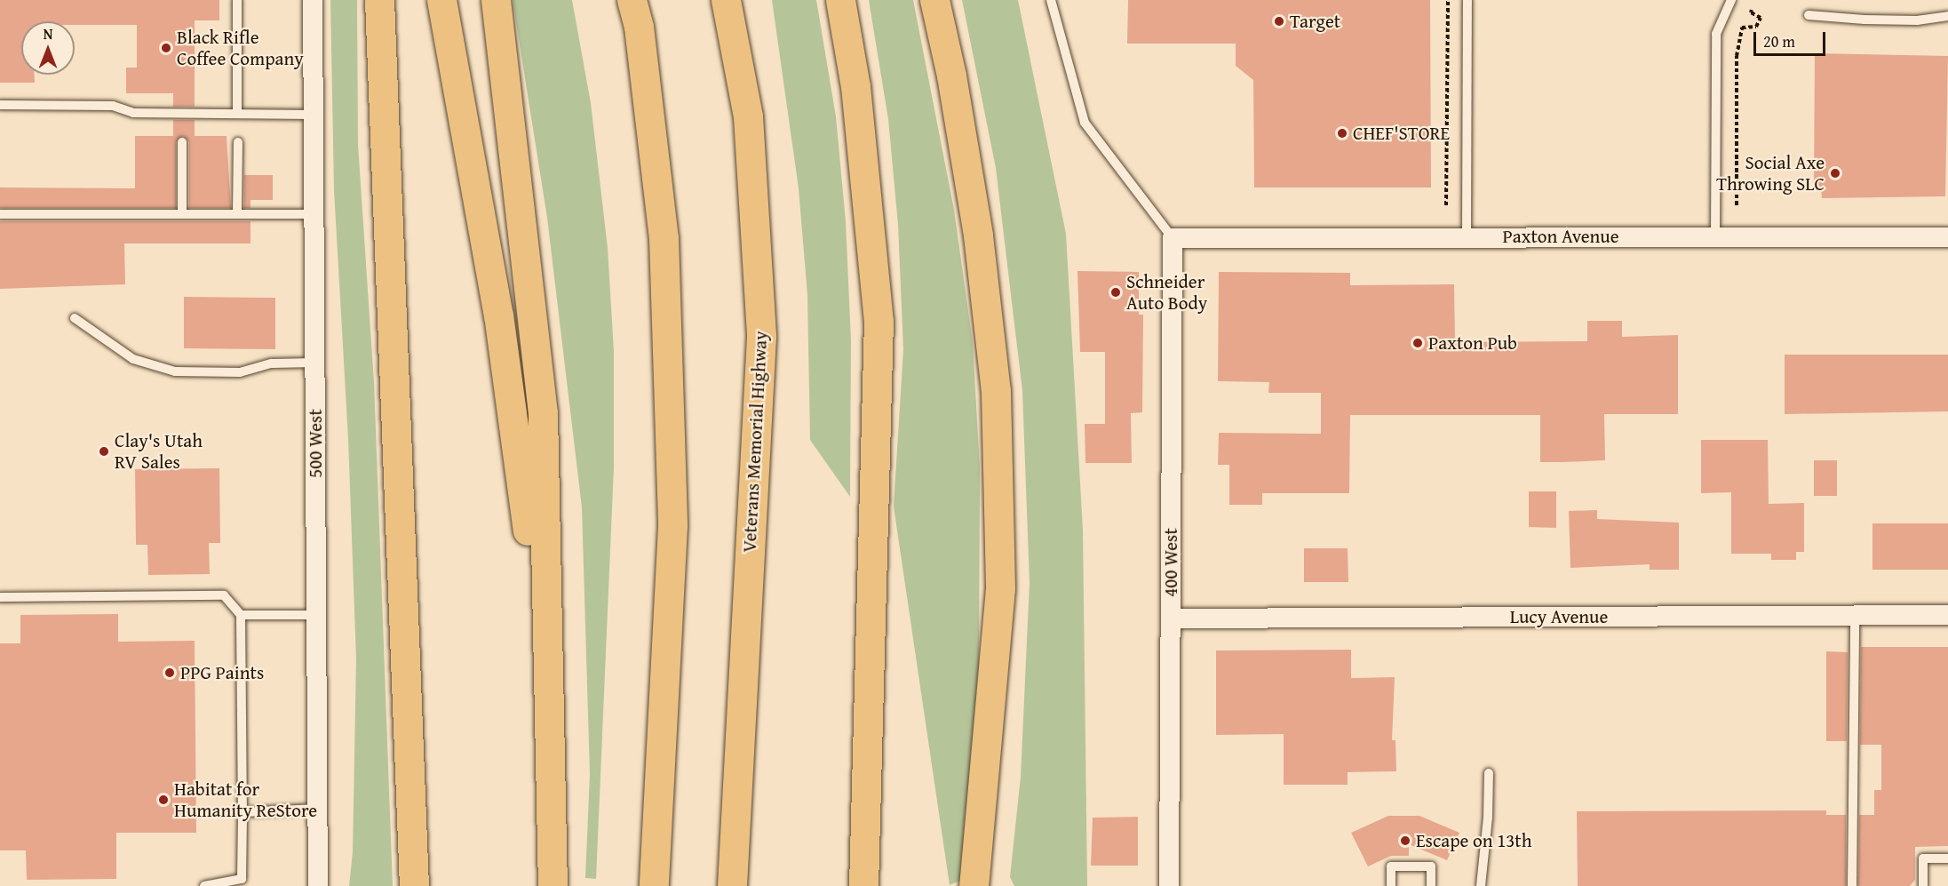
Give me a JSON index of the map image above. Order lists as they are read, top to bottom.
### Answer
{
  "streets": {
    "highway": ["Veterans Memorial Highway"],
    "street": [
      "Paxton Avenue",
      "500 West",
      "400 West",
      "Lucy Avenue"
    ]
  },
  "crossings": [
    ["Paxton Avenue", "400 West"],
    ["400 West", "Lucy Avenue"]
  ],
  "places": [
    "Target",
    "Black Rifle Coffee Company",
    "CHEF'STORE",
    "Social Axe Throwing SLC",
    "Schneider Auto Body",
    "Paxton Pub",
    "Clay's Utah RV Sales",
    "PPG Paints",
    "Habitat for Humanity ReStore",
    "Escape on 13th"
  ],
  "scale_bar": "20 m",
  "north": "top"
}
